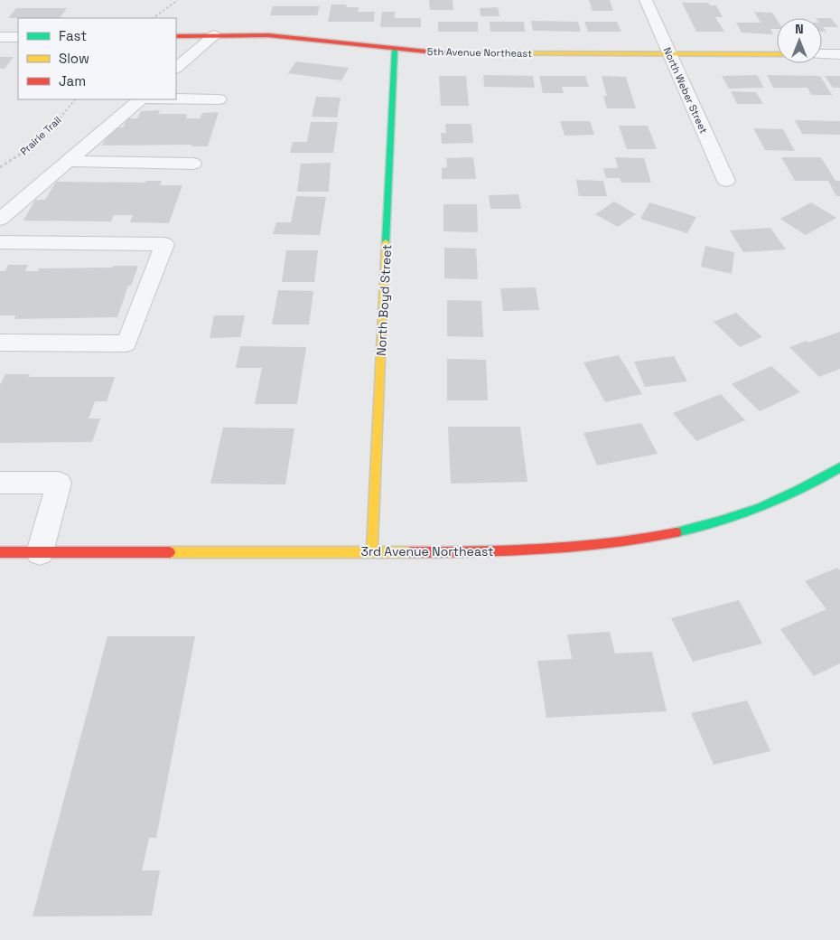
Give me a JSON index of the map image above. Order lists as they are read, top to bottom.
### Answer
{
  "streets": {
    "street": [
      "5th Avenue Northeast",
      "North Weber Street",
      "North Boyd Street",
      "3rd Avenue Northeast"
    ],
    "path": ["Prairie Trail"]
  },
  "crossings": [
    ["5th Avenue Northeast", "North Weber Street"],
    ["5th Avenue Northeast", "North Boyd Street"],
    ["North Boyd Street", "3rd Avenue Northeast"]
  ],
  "legend": ["Fast", "Slow", "Jam"],
  "north": "top"
}
